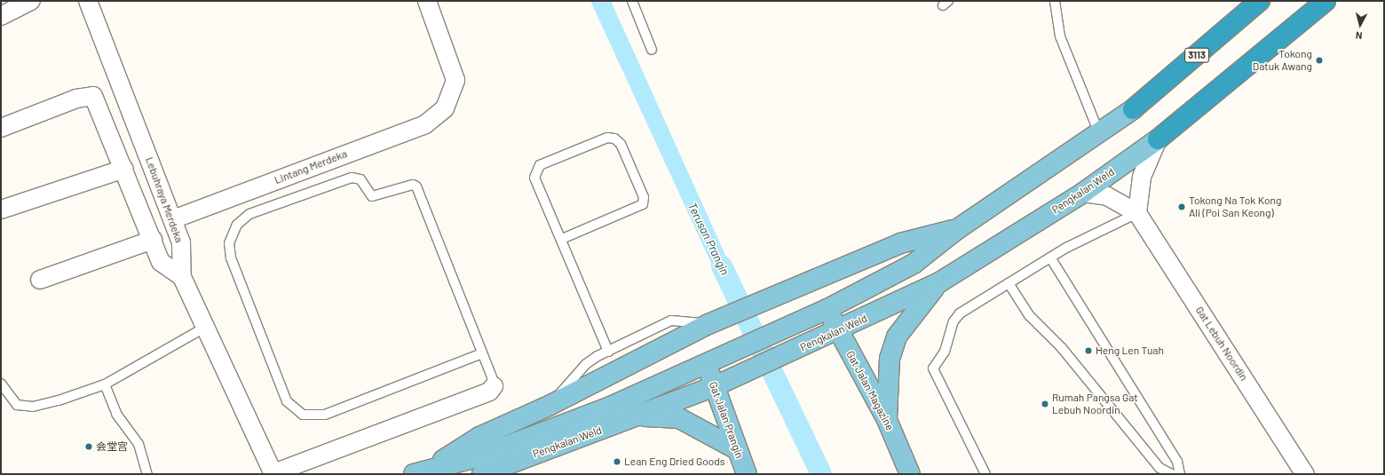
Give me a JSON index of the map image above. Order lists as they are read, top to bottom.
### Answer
{
  "streets": {
    "highway": ["3113"],
    "main road": ["Pengkalan Weld", "Gat Jalan Magazine", "Gat Jalan Prangin"],
    "street": ["Lintang Merdeka", "Lebuhraya Merdeka", "Gat Lebuh Noordin"]
  },
  "crossings": [
    ["3113", "Pengkalan Weld"],
    ["Lintang Merdeka", "Lebuhraya Merdeka"],
    ["Pengkalan Weld", "Gat Lebuh Noordin"],
    ["Pengkalan Weld", "Gat Jalan Magazine"],
    ["Pengkalan Weld", "Gat Jalan Prangin"]
  ],
  "water": ["Terusan Prangin"],
  "places": [
    "Tokong Datuk Awang",
    "Tokong Na Tok Kong Ali (Poi San Keong)",
    "Heng Len Tuah",
    "Rumah Pangsa Gat Lebuh Noordin",
    "会堂宫",
    "Lean Eng Dried Goods"
  ],
  "north": "bottom"
}
